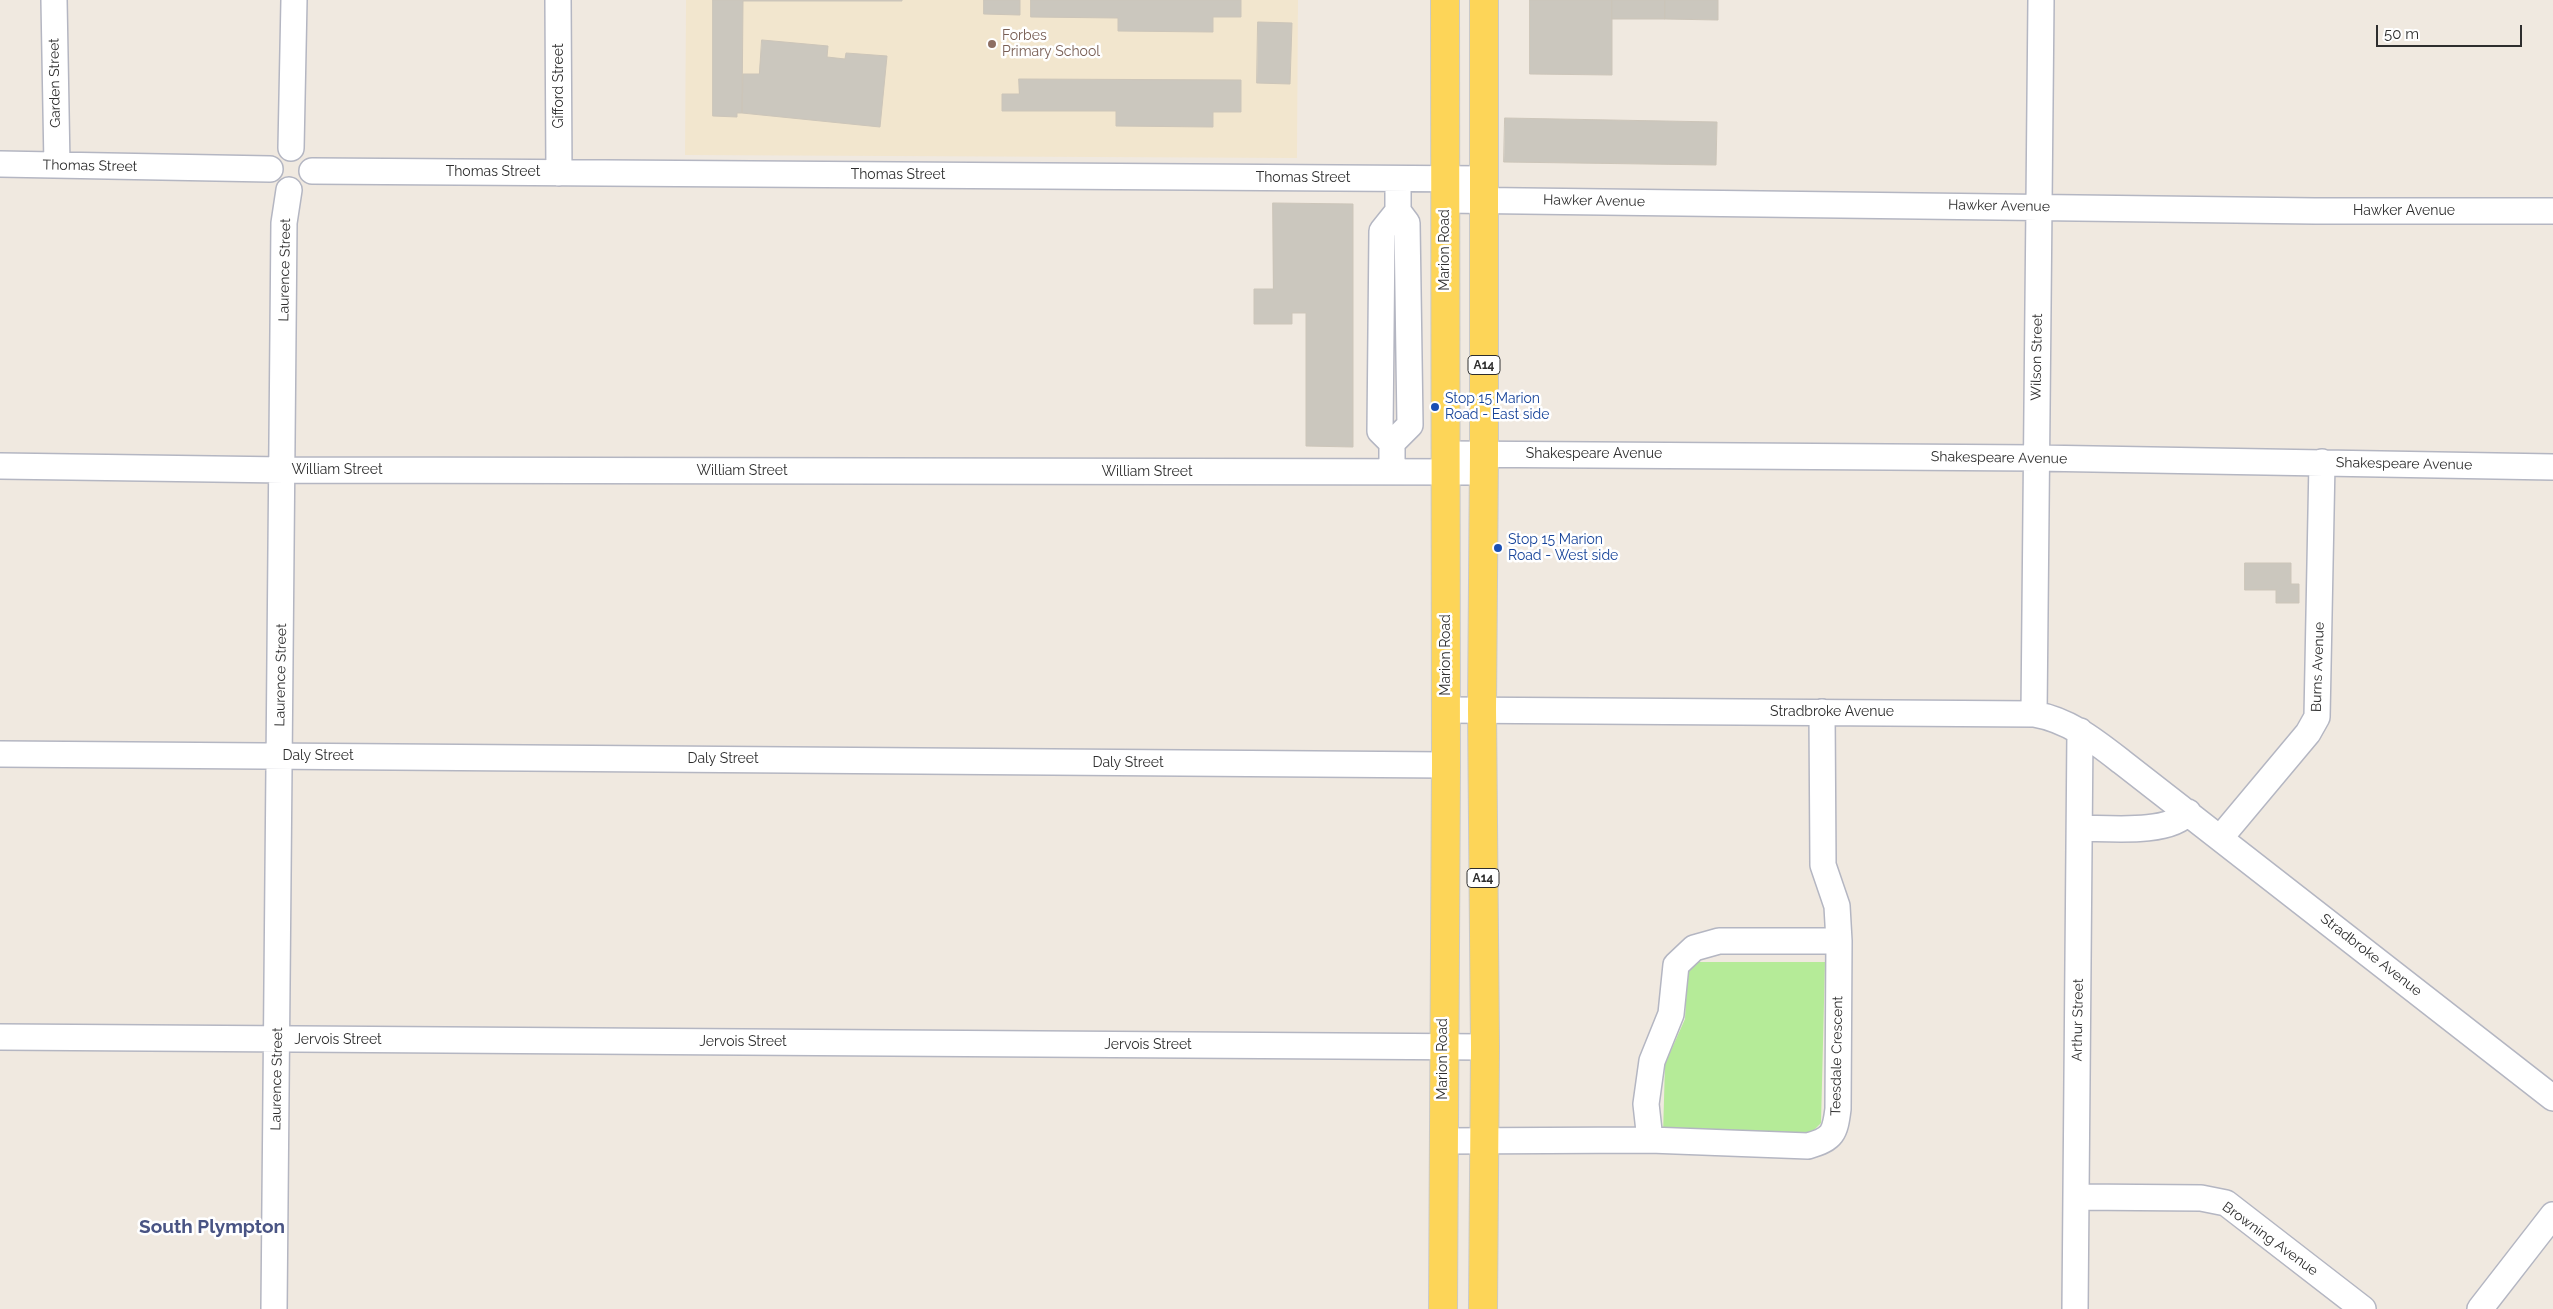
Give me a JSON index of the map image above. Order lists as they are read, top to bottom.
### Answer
{
  "streets": {
    "main road": ["Marion Road", "A14"],
    "street": [
      "Garden Street",
      "Gifford Street",
      "Thomas Street",
      "Hawker Avenue",
      "Laurence Street",
      "Wilson Street",
      "Shakespeare Avenue",
      "William Street",
      "Burns Avenue",
      "Stradbroke Avenue",
      "Daly Street",
      "Arthur Street",
      "Jervois Street",
      "Teesdale Crescent",
      "Browning Avenue"
    ]
  },
  "crossings": [
    ["Garden Street", "Thomas Street"],
    ["Gifford Street", "Thomas Street"],
    ["Thomas Street", "Hawker Avenue"],
    ["Thomas Street", "Marion Road"],
    ["Thomas Street", "Laurence Street"],
    ["Thomas Street", "A14"],
    ["Hawker Avenue", "Wilson Street"],
    ["Hawker Avenue", "A14"],
    ["Marion Road", "William Street"],
    ["Marion Road", "Stradbroke Avenue"],
    ["Marion Road", "Daly Street"],
    ["Marion Road", "Jervois Street"],
    ["Marion Road", "Teesdale Crescent"],
    ["Laurence Street", "William Street"],
    ["Laurence Street", "Daly Street"],
    ["Laurence Street", "Jervois Street"],
    ["Wilson Street", "Shakespeare Avenue"],
    ["Wilson Street", "Stradbroke Avenue"],
    ["A14", "Shakespeare Avenue"],
    ["A14", "William Street"],
    ["A14", "Stradbroke Avenue"],
    ["A14", "Jervois Street"],
    ["A14", "Teesdale Crescent"],
    ["Shakespeare Avenue", "William Street"],
    ["Shakespeare Avenue", "Burns Avenue"],
    ["Burns Avenue", "Stradbroke Avenue"],
    ["Stradbroke Avenue", "Arthur Street"],
    ["Stradbroke Avenue", "Teesdale Crescent"],
    ["Arthur Street", "Browning Avenue"]
  ],
  "districts": ["South Plympton"],
  "places": ["Forbes Primary School", "Stop 15 Marion Road - East side", "Stop 15 Marion Road - West side"],
  "scale_bar": "50 m"
}
